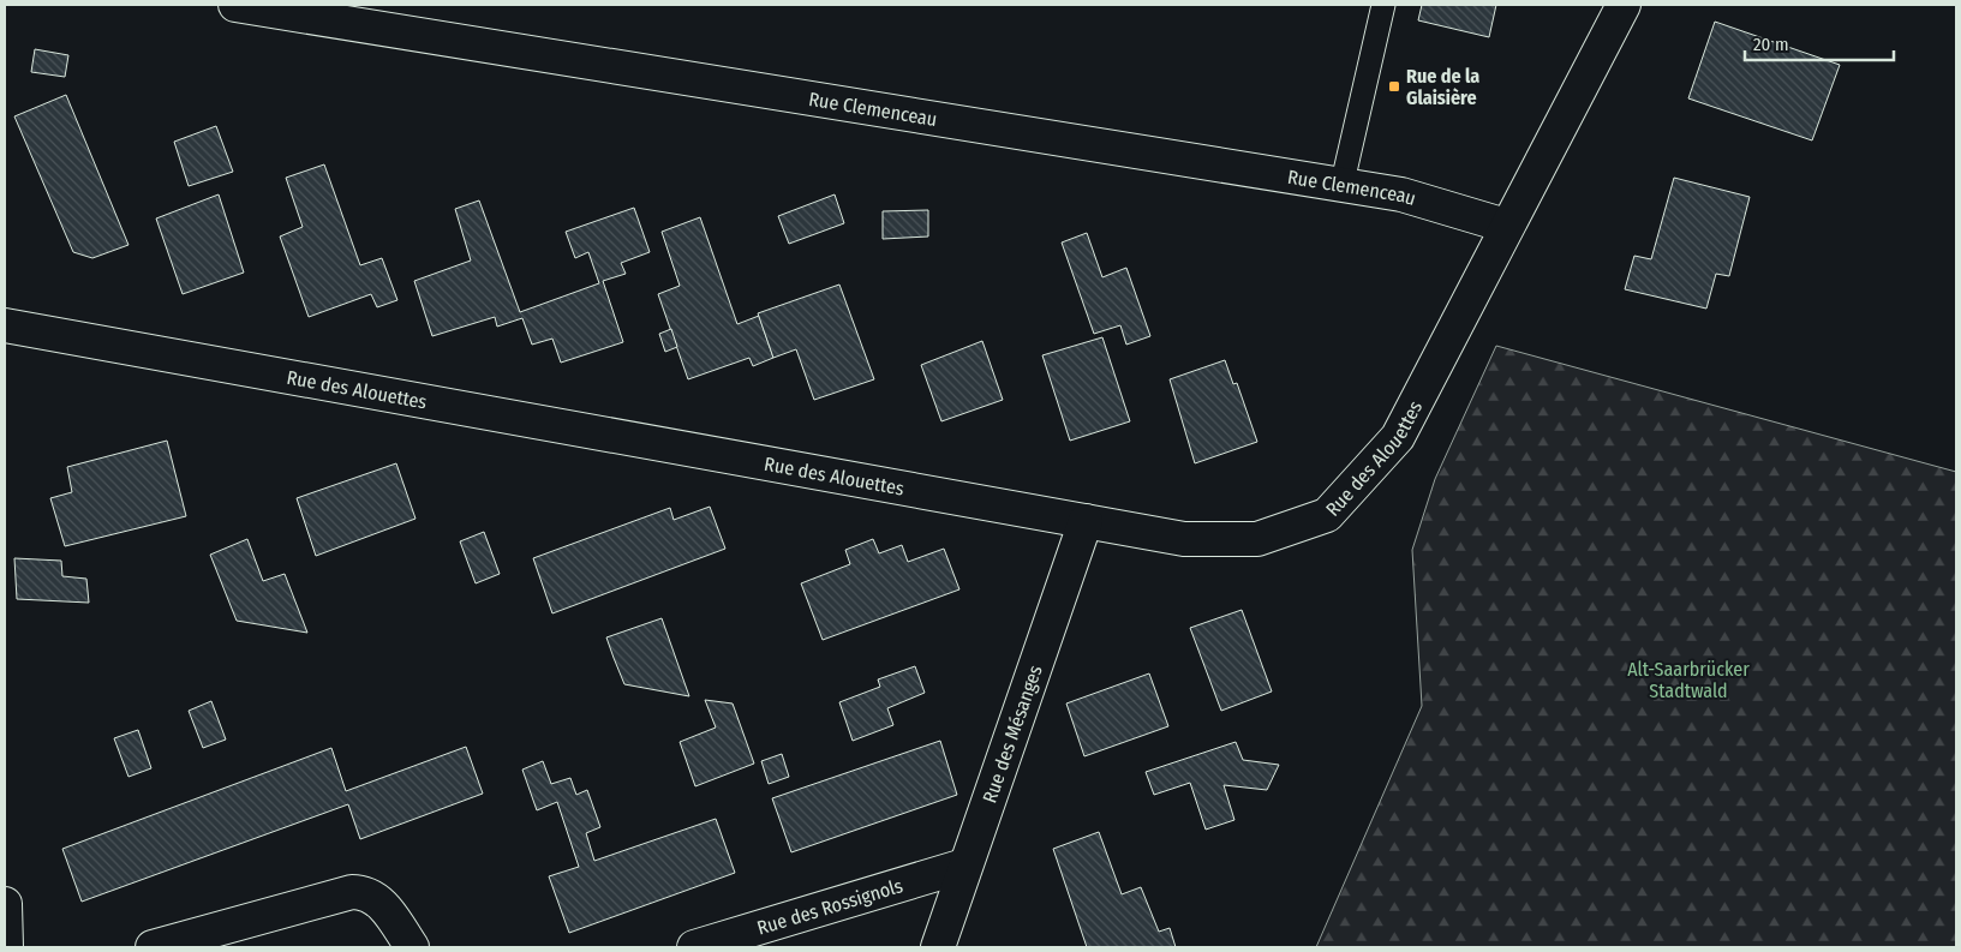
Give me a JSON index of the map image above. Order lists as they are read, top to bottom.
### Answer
{
  "streets": {
    "street": [
      "Rue Clemenceau",
      "Rue des Alouettes",
      "Rue des Mésanges",
      "Rue des Rossignols"
    ]
  },
  "crossings": [
    ["Rue Clemenceau", "Rue des Alouettes"],
    ["Rue des Alouettes", "Rue des Mésanges"],
    ["Rue des Mésanges", "Rue des Rossignols"]
  ],
  "parks": ["Alt-Saarbrücker Stadtwald"],
  "places": {
    "transit": ["Rue de la Glaisière"]
  },
  "scale_bar": "20 m"
}
